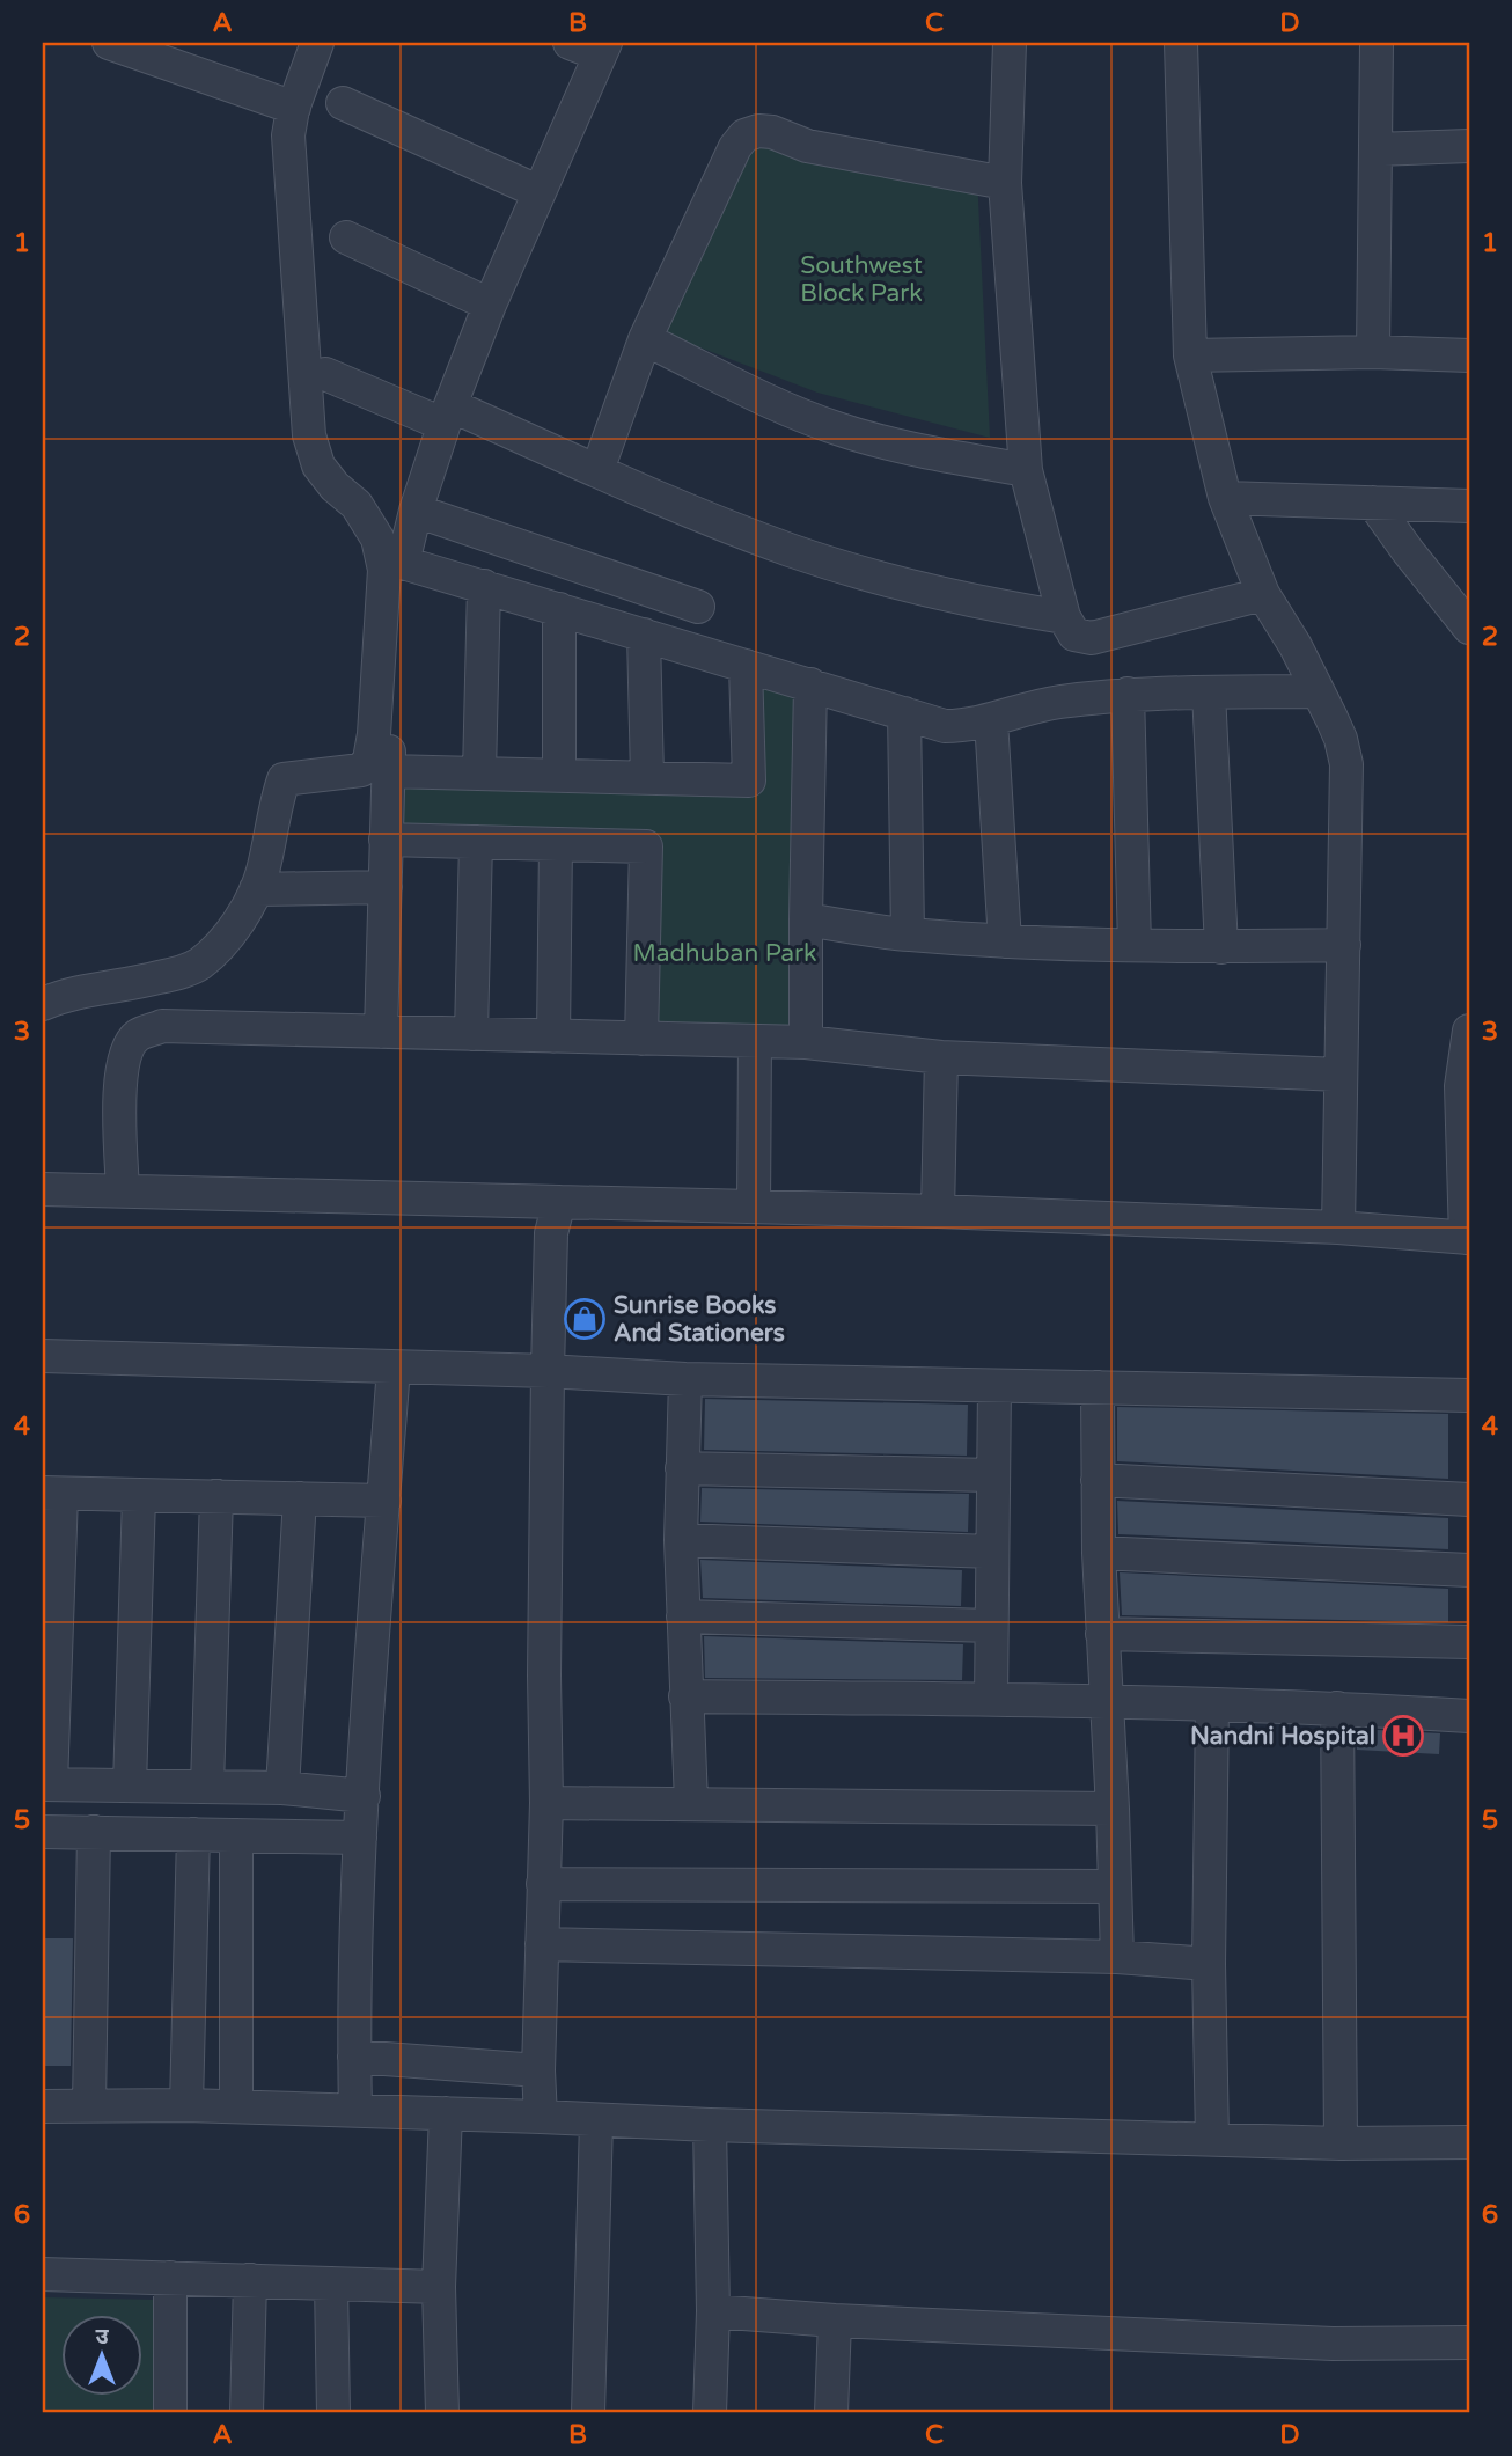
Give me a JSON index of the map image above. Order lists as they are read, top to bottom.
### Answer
{
  "parks": ["Southwest Block Park", "Madhuban Park"],
  "places": {
    "shop": ["Sunrise Books And Stationers"],
    "hospital": ["Nandni Hospital"]
  },
  "north": "top",
  "grid": {
    "columns": [
      "A",
      "B",
      "C",
      "D"
    ],
    "rows": [
      "1",
      "2",
      "3",
      "4",
      "5",
      "6"
    ]
  }
}
